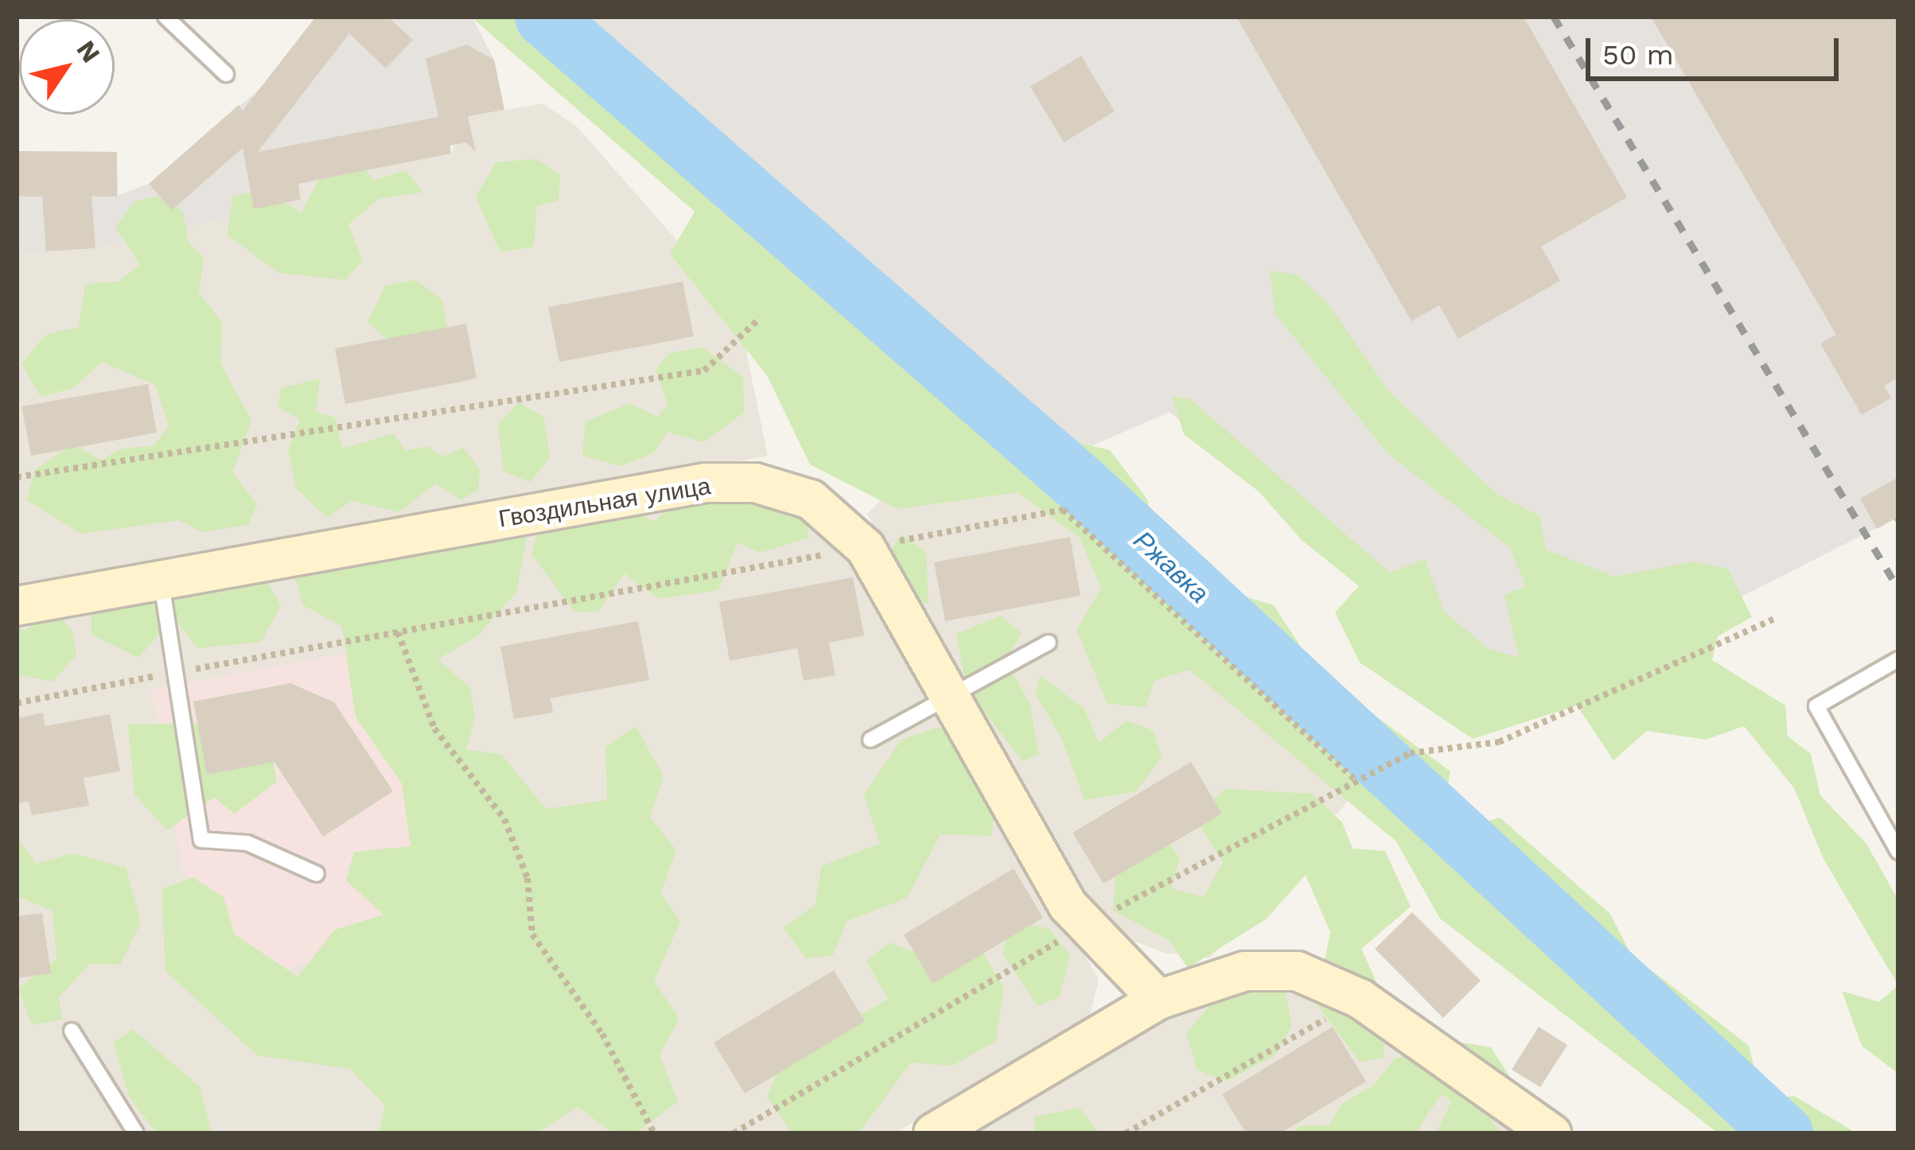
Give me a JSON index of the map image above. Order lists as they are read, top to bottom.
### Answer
{
  "streets": {
    "street": ["Гвоздильная улица"]
  },
  "water": ["Ржавка"],
  "scale_bar": "50 m",
  "north": "top right"
}
